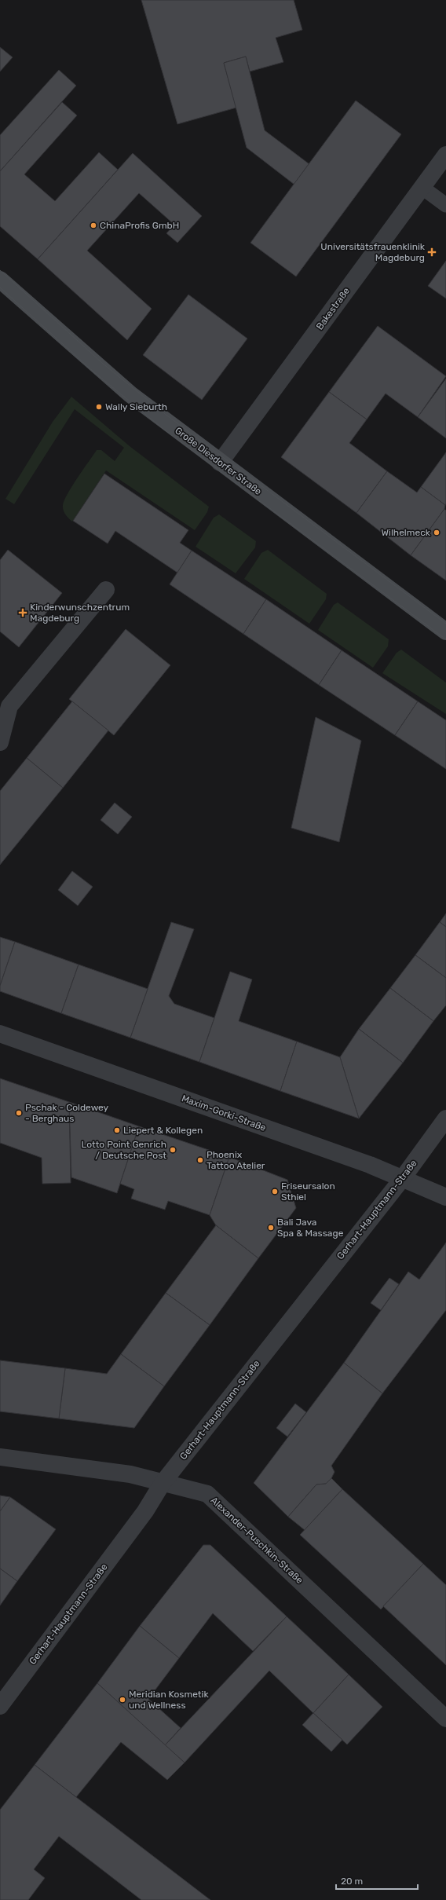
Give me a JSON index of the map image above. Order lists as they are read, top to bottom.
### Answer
{
  "streets": {
    "street": [
      "Bakestraße",
      "Große Diesdorfer Straße",
      "Maxim-Gorki-Straße",
      "Gerhart-Hauptmann-Straße",
      "Alexander-Puschkin-Straße"
    ]
  },
  "crossings": [
    ["Bakestraße", "Große Diesdorfer Straße"],
    ["Maxim-Gorki-Straße", "Gerhart-Hauptmann-Straße"],
    ["Gerhart-Hauptmann-Straße", "Alexander-Puschkin-Straße"]
  ],
  "places": {
    "other": [
      "ChinaProfis GmbH",
      "Wally Sieburth",
      "Wilhelmeck",
      "Pschak - Coldewey - Berghaus",
      "Liepert & Kollegen",
      "Lotto Point Genrich / Deutsche Post",
      "Phoenix Tattoo Atelier",
      "Friseursalon Sthiel",
      "Bali Java Spa & Massage",
      "Meridian Kosmetik und Wellness"
    ],
    "health": ["Universitätsfrauenklinik Magdeburg", "Kinderwunschzentrum Magdeburg"]
  },
  "scale_bar": "20 m"
}
